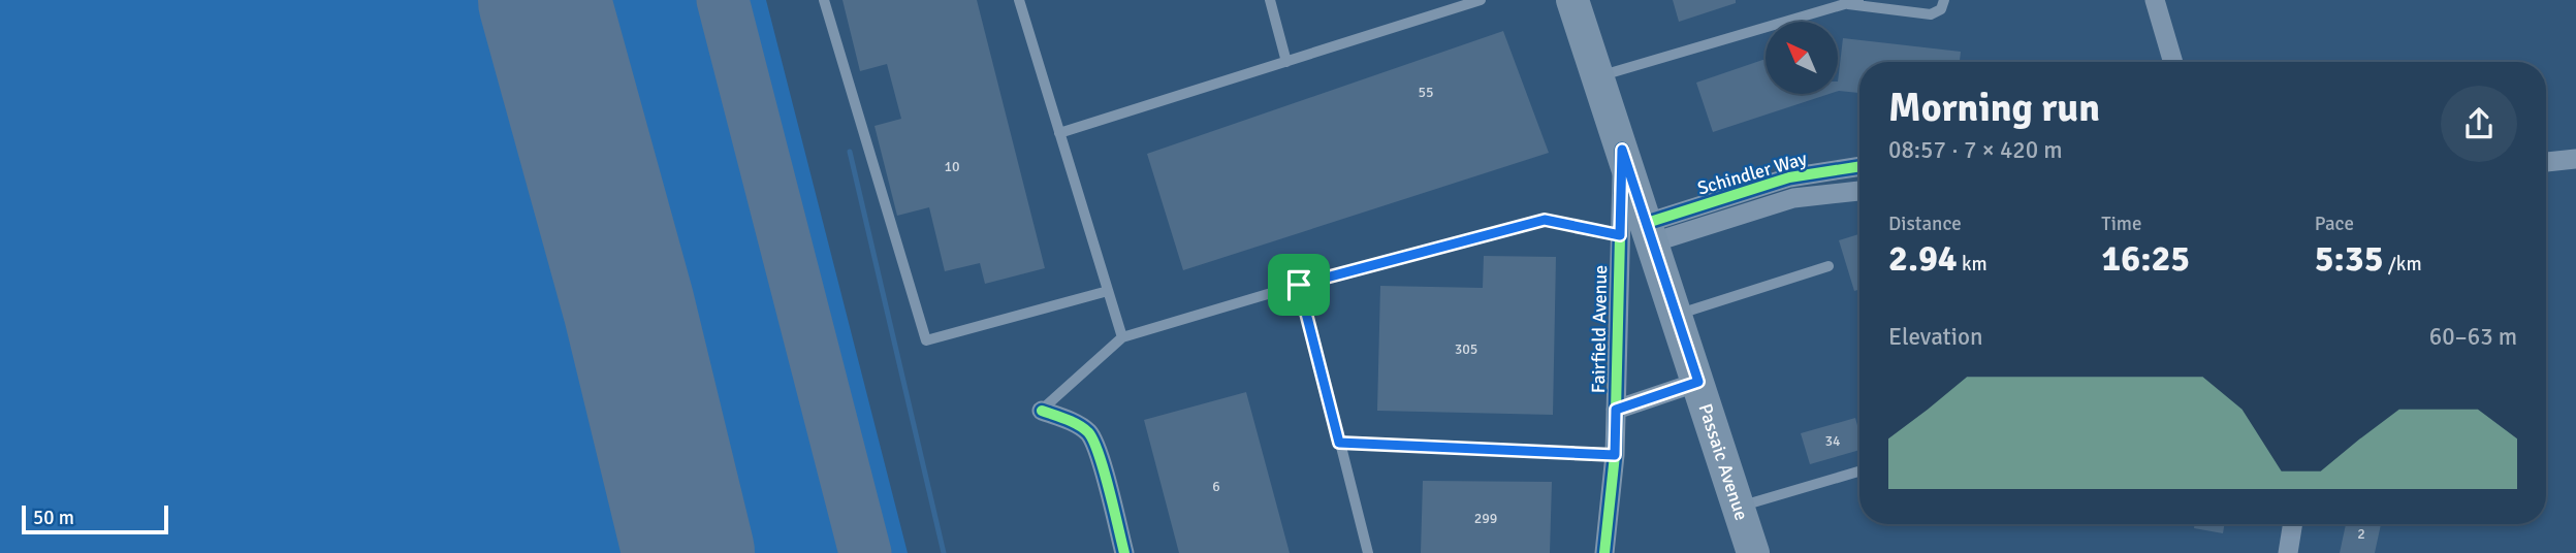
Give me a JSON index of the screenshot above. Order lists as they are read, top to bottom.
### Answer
{
  "streets": {
    "main road": ["Passaic Avenue"],
    "street": ["Schindler Way", "Fairfield Avenue"]
  },
  "crossings": [
    ["Schindler Way", "Fairfield Avenue"],
    ["Schindler Way", "Passaic Avenue"],
    ["Fairfield Avenue", "Passaic Avenue"]
  ],
  "house_numbers": [
    "55",
    "10",
    "305",
    "34",
    "6",
    "299",
    "2"
  ],
  "scale_bar": "50 m",
  "north": "top left",
  "page": {
    "heading": ["Morning run", "08:57 · 7 × 420 m"],
    "stats": [
      ["Distance", "2.94 km"],
      ["Time", "16:25"],
      ["Pace", "5:35 /km"]
    ],
    "chart": ["Elevation", "60–63 m"],
    "scale": "50 m"
  }
}
